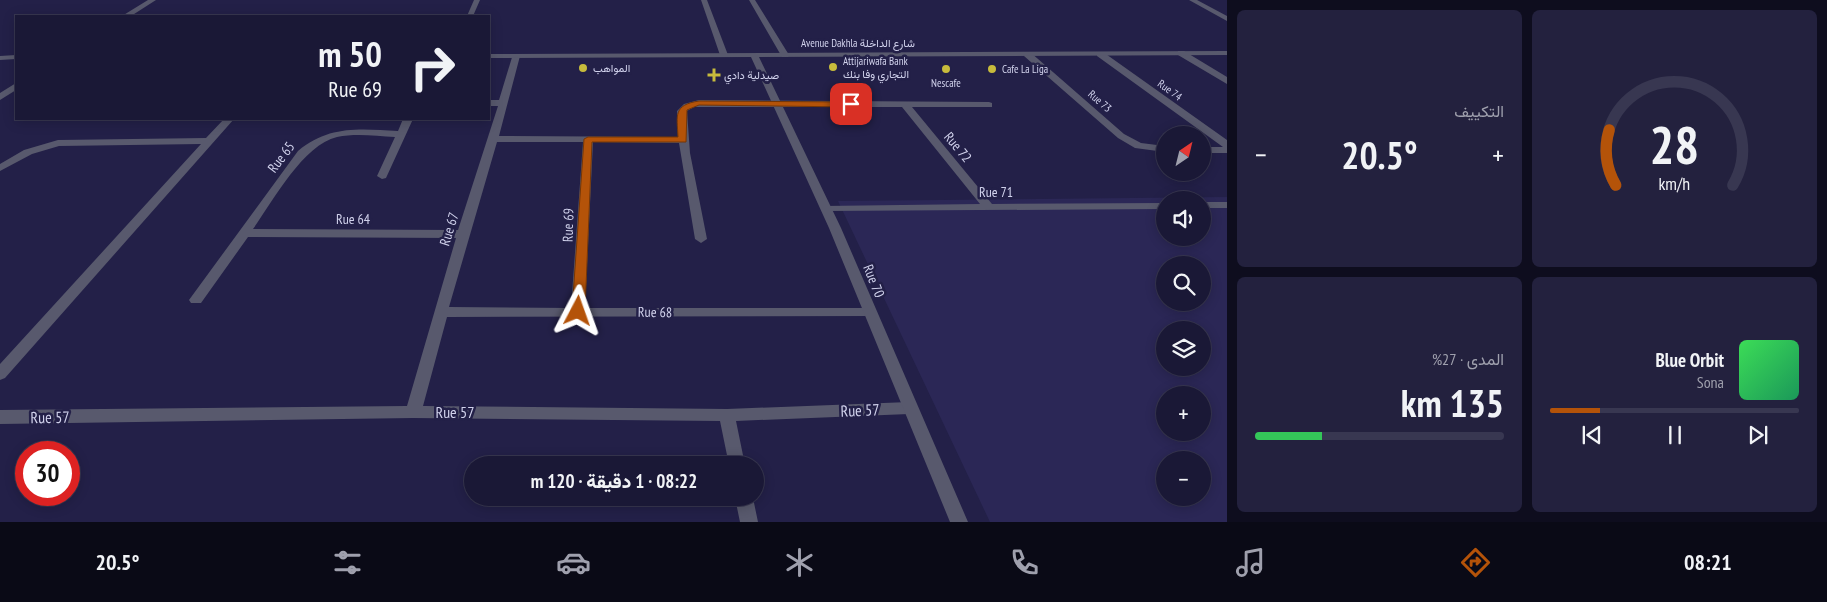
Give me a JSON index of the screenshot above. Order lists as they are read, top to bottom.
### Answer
{
  "streets": {
    "street": [
      "Avenue Dakhla شارع الداخلة",
      "Rue 74",
      "Rue 73",
      "Rue 72",
      "Rue 65",
      "Rue 71",
      "Rue 64",
      "Rue 69",
      "Rue 67",
      "Rue 70",
      "Rue 68",
      "Rue 57"
    ]
  },
  "crossings": [
    ["Avenue Dakhla شارع الداخلة", "Rue 74"],
    ["Avenue Dakhla شارع الداخلة", "Rue 73"],
    ["Avenue Dakhla شارع الداخلة", "Rue 67"],
    ["Avenue Dakhla شارع الداخلة", "Rue 70"],
    ["Rue 72", "Rue 71"],
    ["Rue 65", "Rue 64"],
    ["Rue 71", "Rue 70"],
    ["Rue 64", "Rue 67"],
    ["Rue 69", "Rue 68"],
    ["Rue 67", "Rue 68"],
    ["Rue 67", "Rue 57"],
    ["Rue 70", "Rue 68"],
    ["Rue 70", "Rue 57"]
  ],
  "places": {
    "other": [
      "Attijariwafa Bank التجاري وفا بنك",
      "المواهب",
      "Nescafe",
      "Cafe La Liga"
    ],
    "health": ["صيدلية دادي"]
  },
  "north": "top right",
  "page": {
    "tile": [
      "التكييف",
      ["المدى · 27%", "135 km"]
    ],
    "turn": ["50 m", "Rue 69"],
    "map_buttons": ["+", "−"],
    "heat": ["−", "20.5°", "+"],
    "song": ["Blue Orbit", "Sona"],
    "limit": "30",
    "trip": "08:22 · 1 دقيقة · 120 m",
    "tabs": ["08:21", "20.5°"],
    "gauge": ["28", "km/h"]
  }
}
